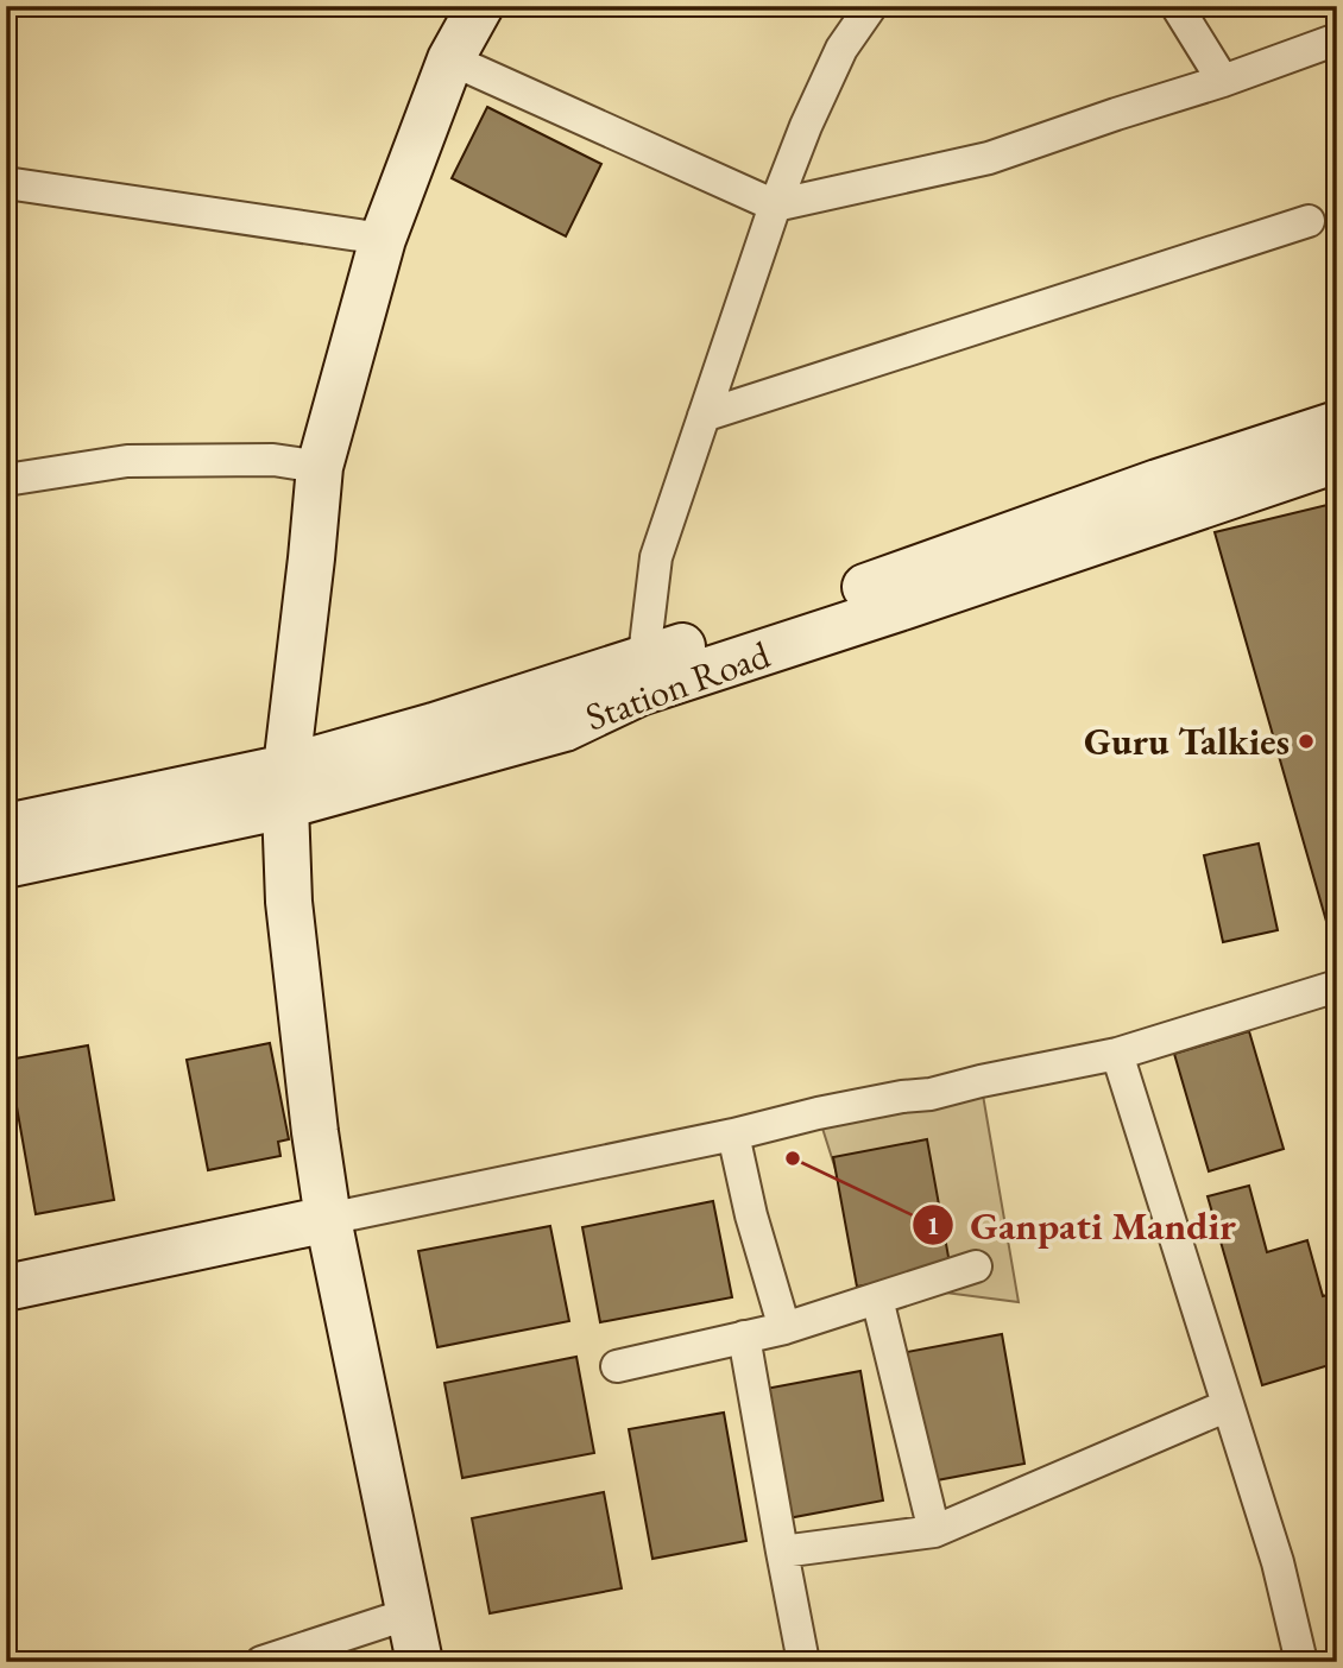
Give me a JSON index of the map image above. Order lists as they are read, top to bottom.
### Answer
{
  "streets": {
    "main road": ["Station Road"]
  },
  "places": ["Guru Talkies", "Ganpati Mandir"]
}
